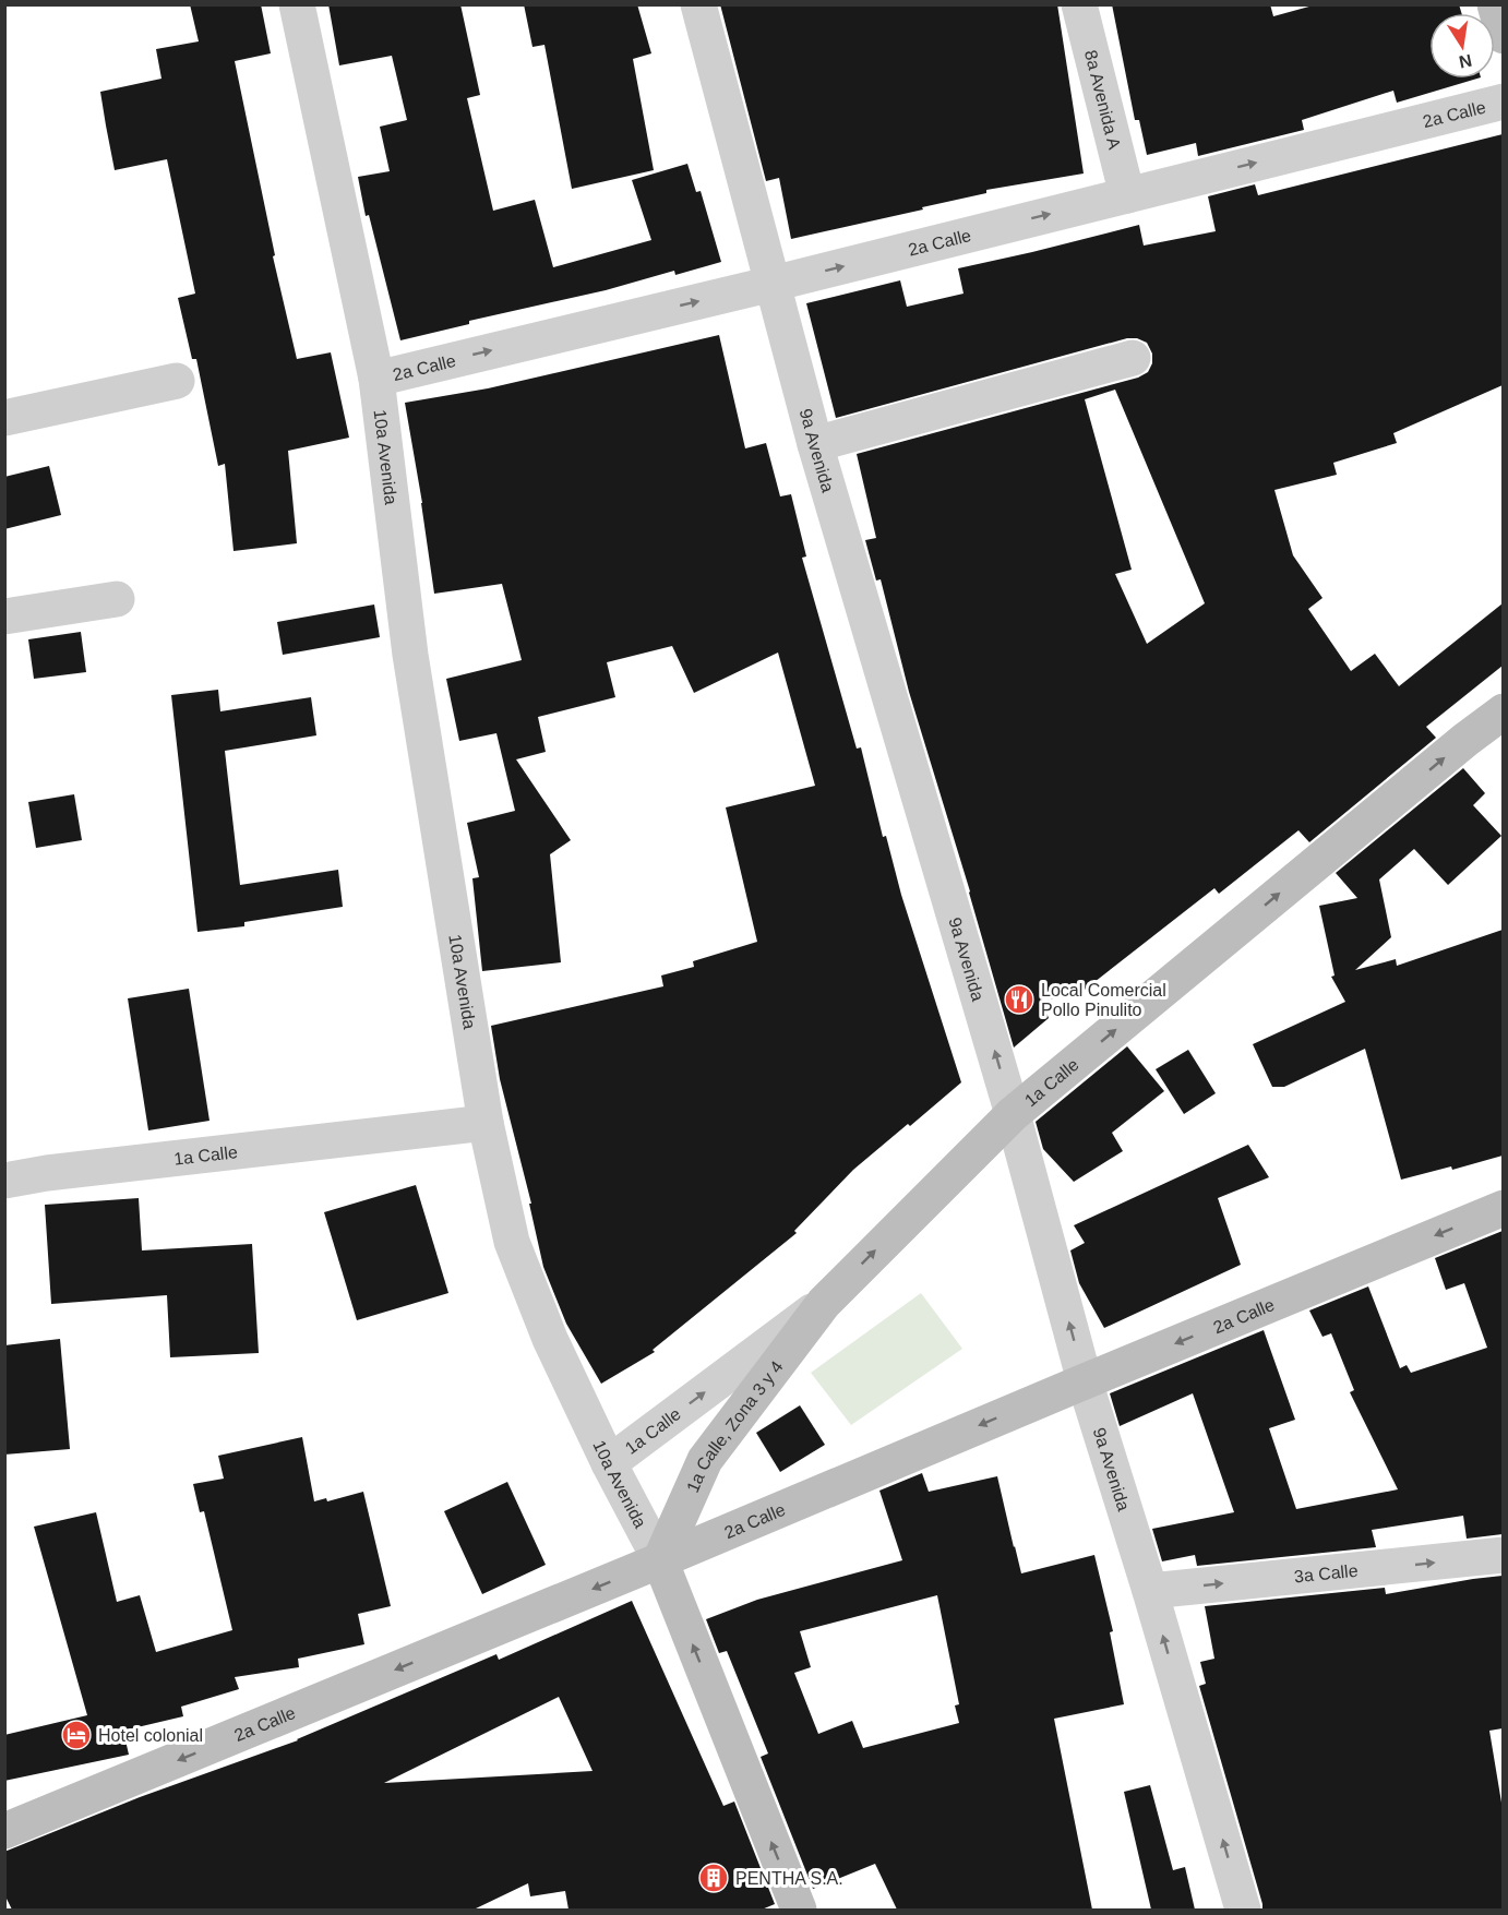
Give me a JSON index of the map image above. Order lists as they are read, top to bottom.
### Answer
{
  "streets": {
    "main road": [
      "2a Calle",
      "10a Avenida",
      "1a Calle",
      "1a Calle, Zona 3 y 4"
    ],
    "street": ["8a Avenida A", "9a Avenida", "3a Calle"]
  },
  "crossings": [
    ["8a Avenida A", "2a Calle"],
    ["2a Calle", "9a Avenida"],
    ["2a Calle", "10a Avenida"],
    ["2a Calle", "1a Calle, Zona 3 y 4"],
    ["9a Avenida", "1a Calle"],
    ["9a Avenida", "3a Calle"],
    ["10a Avenida", "1a Calle"],
    ["10a Avenida", "1a Calle, Zona 3 y 4"],
    ["1a Calle", "1a Calle, Zona 3 y 4"]
  ],
  "one_way": ["9a Avenida", "1a Calle", "3a Calle"],
  "places": {
    "restaurant": ["Local Comercial Pollo Pinulito"],
    "hotel": ["Hotel colonial"],
    "building": ["PENTHA S.A."]
  },
  "north": "bottom"
}
